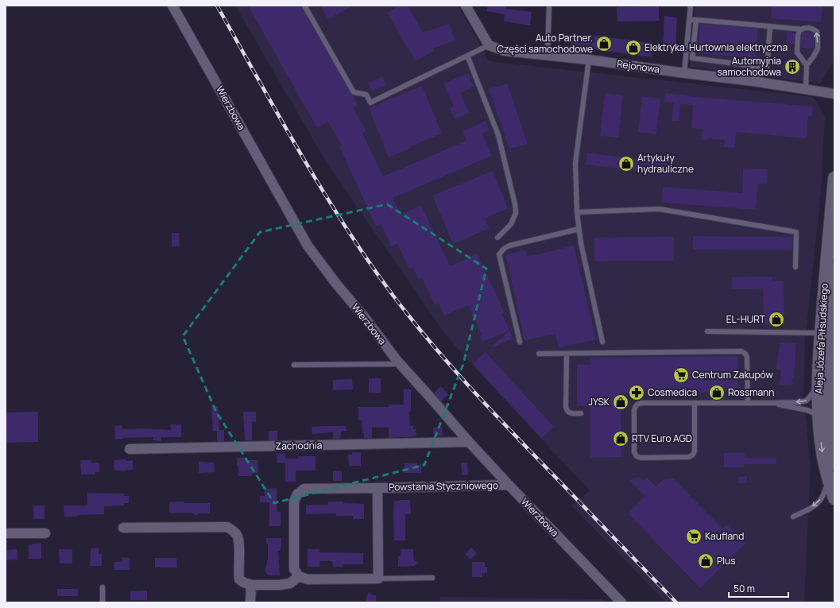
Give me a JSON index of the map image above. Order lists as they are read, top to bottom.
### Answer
{
  "streets": {
    "main road": ["Aleja Józefa Piłsudskiego"],
    "street": [
      "Rejonowa",
      "Wierzbowa",
      "Zachodnia",
      "Powstania Styczniowego"
    ]
  },
  "crossings": [
    ["Wierzbowa", "Zachodnia"],
    ["Wierzbowa", "Powstania Styczniowego"]
  ],
  "places": {
    "shop": [
      "Auto Partner. Części samochodowe",
      "Elektryka. Hurtownia elektryczna",
      "Artykuły hydrauliczne",
      "EL-HURT",
      "Rossmann",
      "JYSK",
      "RTV Euro AGD",
      "Plus"
    ],
    "building": ["Automyjnia samochodowa"],
    "supermarket": ["Centrum Zakupów", "Kaufland"],
    "pharmacy": ["Cosmedica"]
  },
  "scale_bar": "50 m"
}
